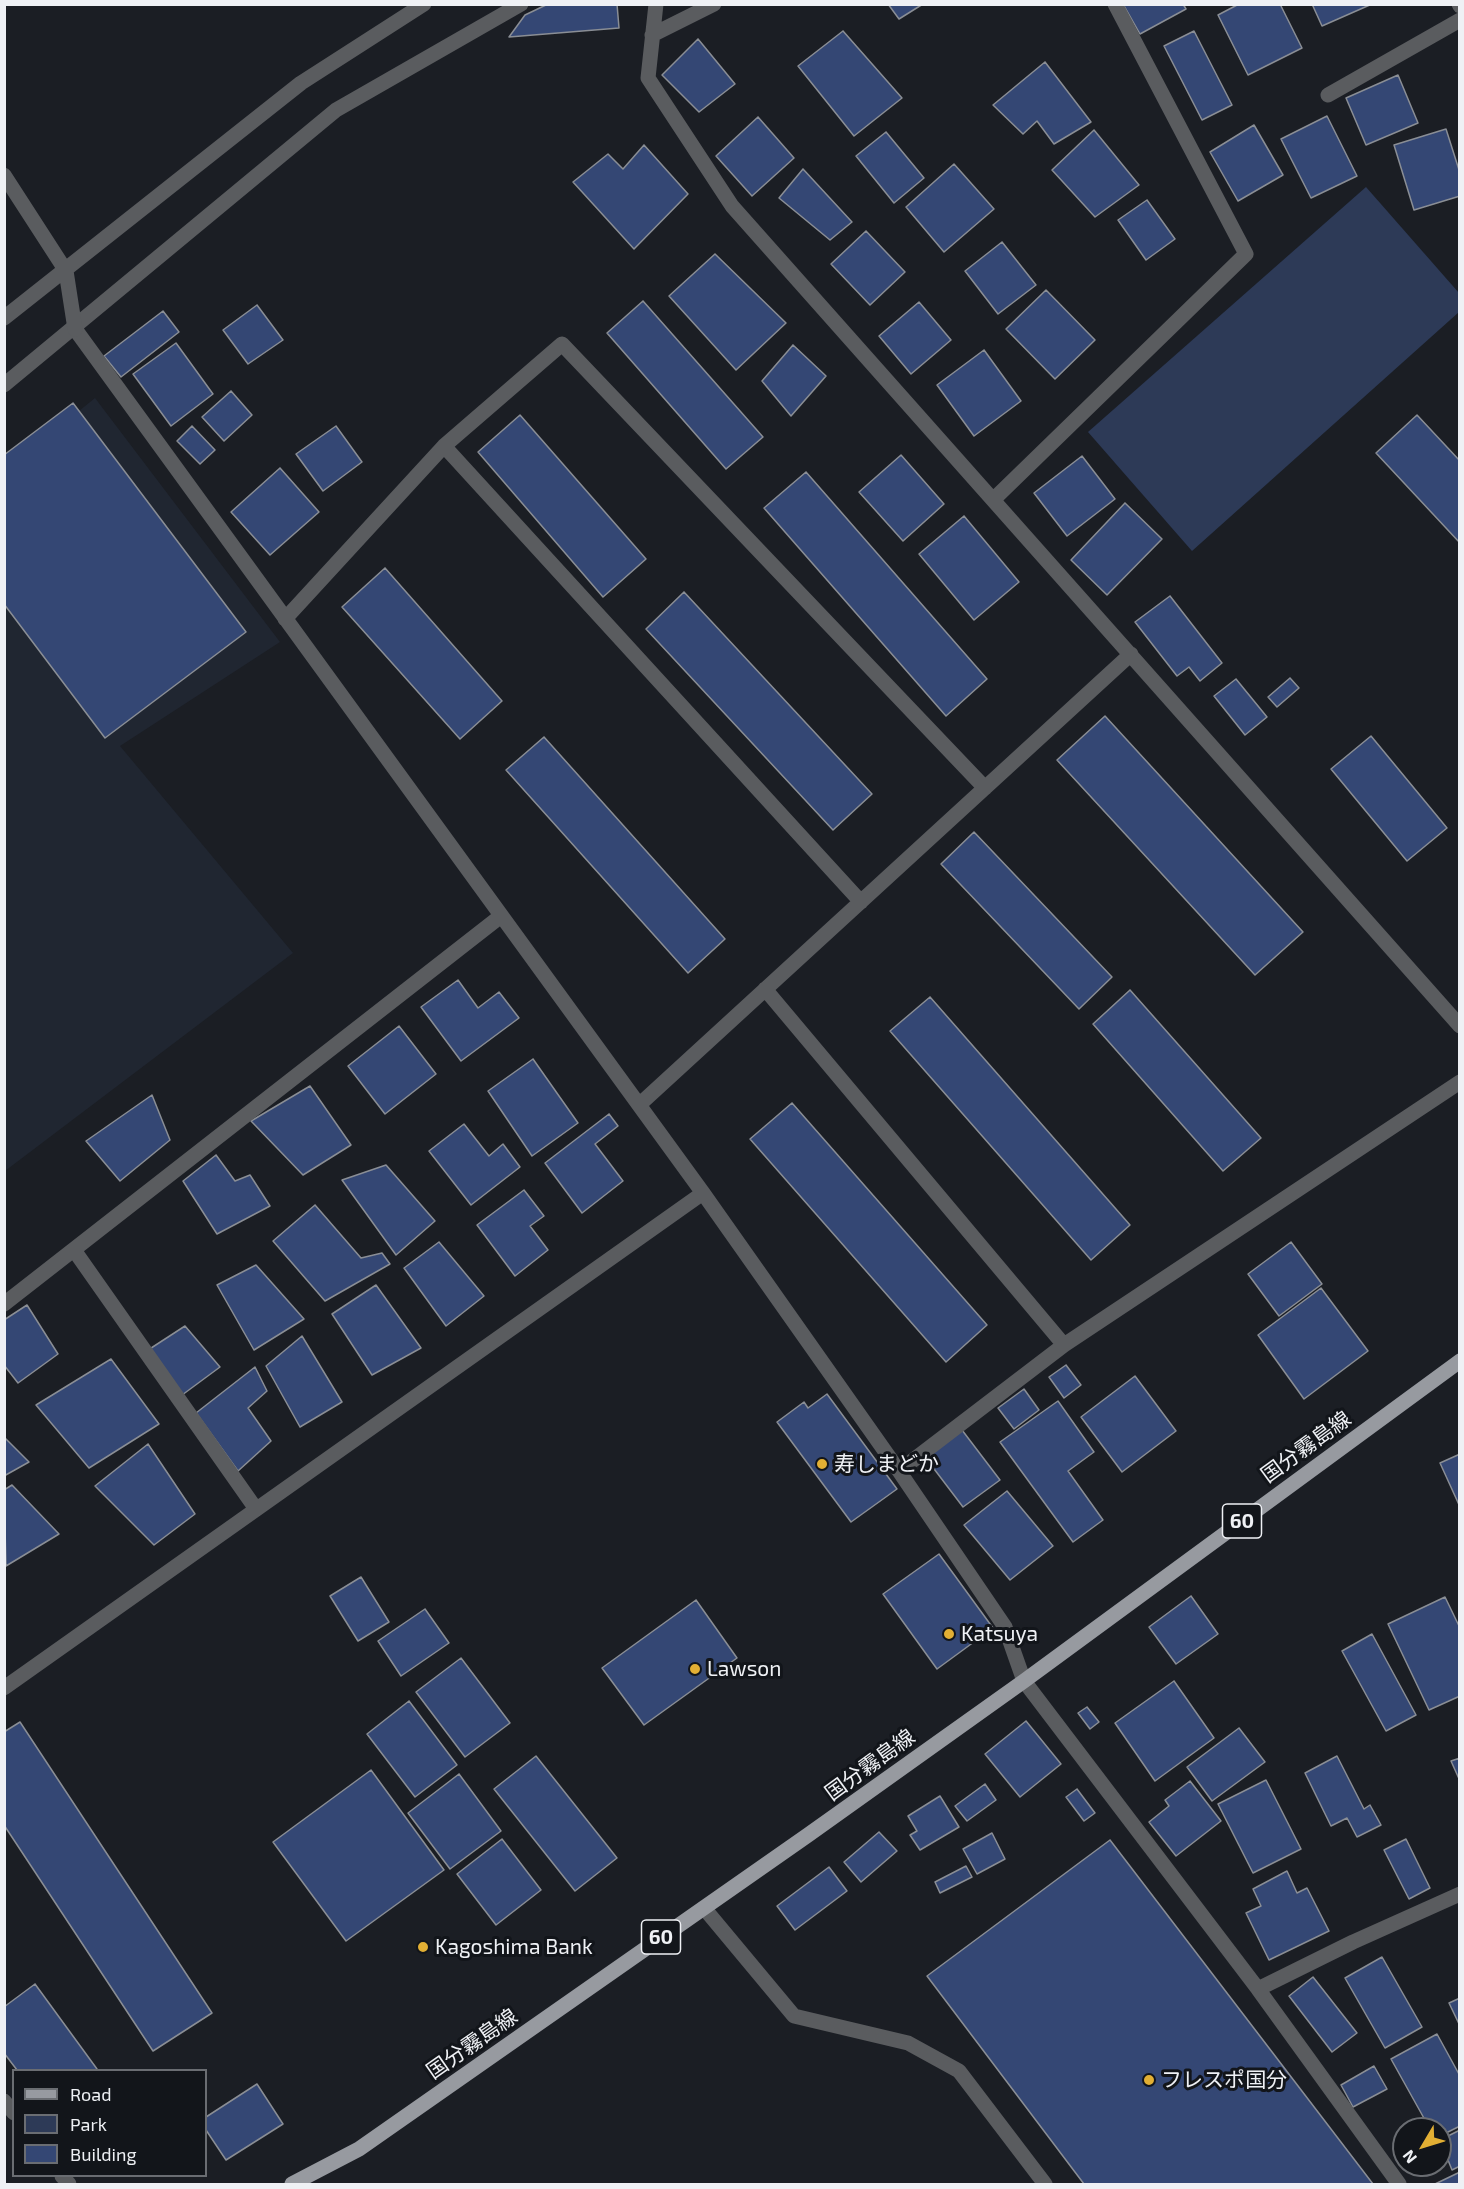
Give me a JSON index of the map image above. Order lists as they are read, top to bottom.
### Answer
{
  "streets": {
    "main road": ["国分霧島線", "60"]
  },
  "places": [
    "寿しまどか",
    "Katsuya",
    "Lawson",
    "Kagoshima Bank",
    "フレスポ国分"
  ],
  "legend": ["Road", "Park", "Building"],
  "north": "bottom left"
}
